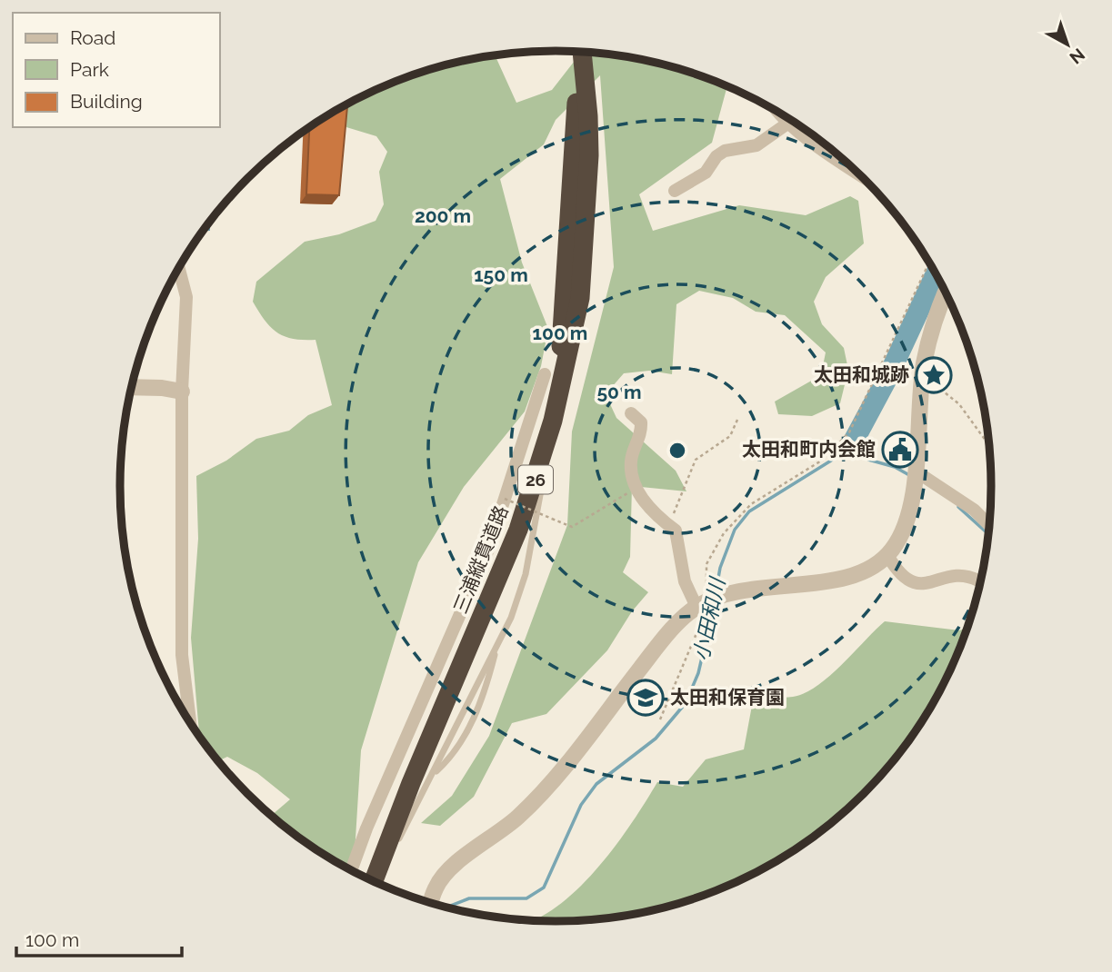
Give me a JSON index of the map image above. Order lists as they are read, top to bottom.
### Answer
{
  "streets": {
    "highway": ["26", "三浦縦貫道路"]
  },
  "water": ["小田和川"],
  "places": {
    "place": ["太田和城跡"],
    "public building": ["太田和町内会館"],
    "school or university": ["太田和保育園"]
  },
  "legend": ["Road", "Park", "Building"],
  "scale_bar": "100 m",
  "north": "bottom right",
  "rings": [
    "200 m",
    "150 m",
    "100 m",
    "50 m"
  ]
}
